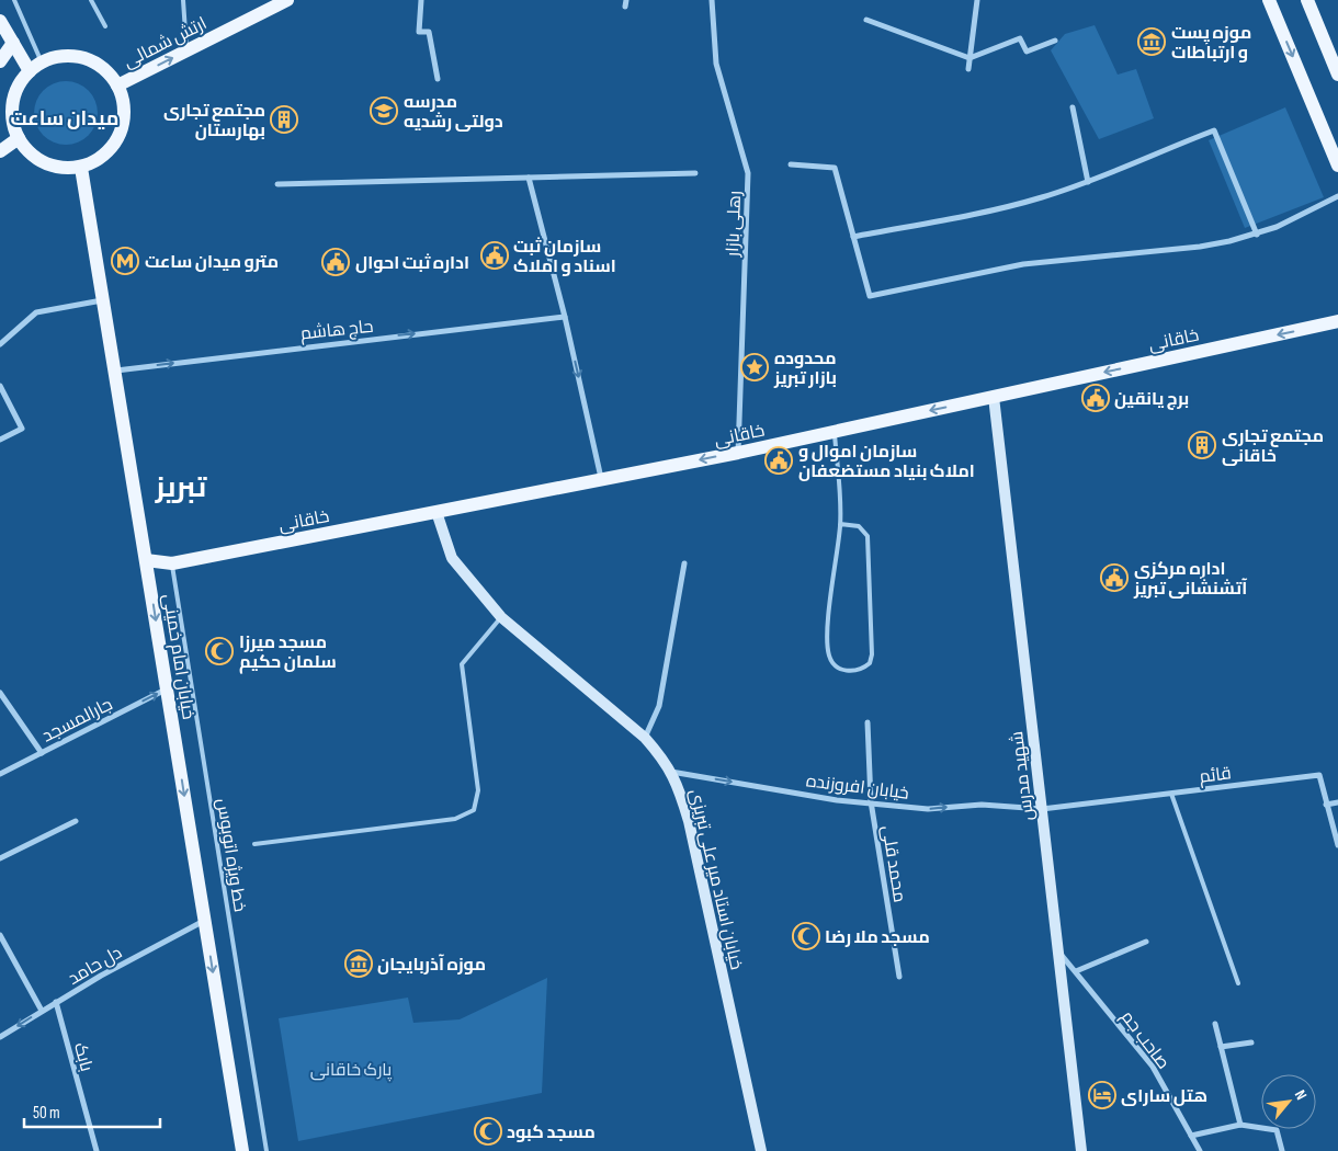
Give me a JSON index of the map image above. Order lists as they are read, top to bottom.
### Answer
{
  "streets": {
    "main road": [
      "ارتش شمالی",
      "خاقانی",
      "خیابان امام خمینی",
      "شهید مدرس",
      "خیابان استاد میر علی تبریزی"
    ],
    "street": [
      "رهلی بازار",
      "حاج هاشم",
      "جارالمسجد",
      "قائم",
      "خیابان افروزنده",
      "محمد قلی",
      "دل حامد",
      "صاحب جم",
      "بابک"
    ],
    "lane": ["خط ویژه اتوبوس"]
  },
  "crossings": [
    ["ارتش شمالی", "خیابان امام خمینی"],
    ["رهلی بازار", "خاقانی"],
    ["حاج هاشم", "خیابان امام خمینی"],
    ["خاقانی", "خیابان امام خمینی"],
    ["خاقانی", "شهید مدرس"],
    ["خاقانی", "خط ویژه اتوبوس"],
    ["خاقانی", "خیابان استاد میر علی تبریزی"],
    ["خیابان امام خمینی", "جارالمسجد"],
    ["خیابان امام خمینی", "دل حامد"],
    ["قائم", "شهید مدرس"],
    ["قائم", "خیابان افروزنده"],
    ["شهید مدرس", "خیابان افروزنده"],
    ["شهید مدرس", "صاحب جم"],
    ["خیابان افروزنده", "محمد قلی"],
    ["خیابان افروزنده", "خیابان استاد میر علی تبریزی"],
    ["دل حامد", "بابک"]
  ],
  "one_way": [
    "ارتش شمالی",
    "حاج هاشم",
    "خاقانی",
    "خیابان امام خمینی",
    "جارالمسجد",
    "خیابان افروزنده"
  ],
  "districts": ["میدان ساعت", "تبریز"],
  "parks": ["پارک خاقانی"],
  "places": {
    "museum": ["موزه پست و ارتباطات", "موزه آذربایجان"],
    "school or university": ["مدرسه دولتی رشدیه"],
    "building": ["مجتمع تجاری بهارستان", "مجتمع تجاری خاقانی"],
    "public building": [
      "سازمان ثبت اسناد و املاک",
      "اداره ثبت احوال",
      "برج یانقین",
      "سازمان اموال و املاک بنیاد مستضعفان",
      "اداره مرکزی آتشنشانی تبریز"
    ],
    "metro station": ["مترو میدان ساعت"],
    "place": ["محدوده بازار تبریز"],
    "mosque": ["مسجد میرزا سلمان حکیم", "مسجد ملا رضا", "مسجد کبود"],
    "hotel": ["هتل سارای"]
  },
  "scale_bar": "50 m",
  "north": "top right"
}
